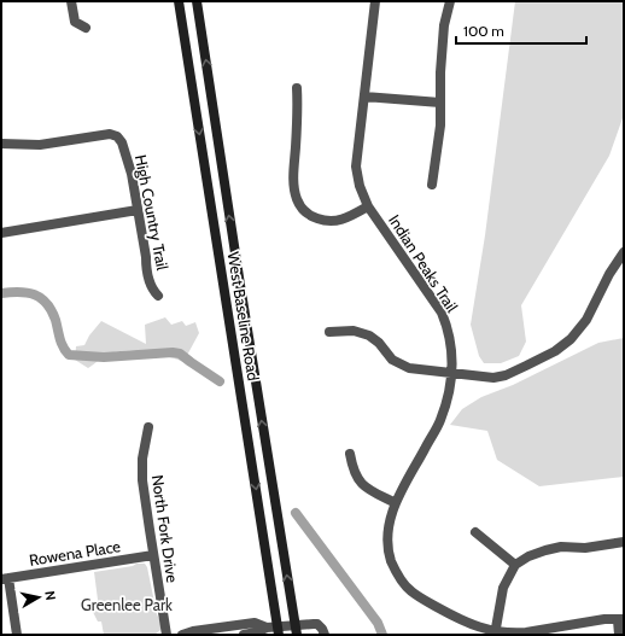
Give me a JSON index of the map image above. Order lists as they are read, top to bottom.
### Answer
{
  "streets": {
    "main road": ["West Baseline Road"],
    "street": [
      "High Country Trail",
      "Indian Peaks Trail",
      "North Fork Drive",
      "Rowena Place"
    ]
  },
  "crossings": [
    ["North Fork Drive", "Rowena Place"]
  ],
  "parks": ["Greenlee Park"],
  "scale_bar": "100 m",
  "north": "right"
}
